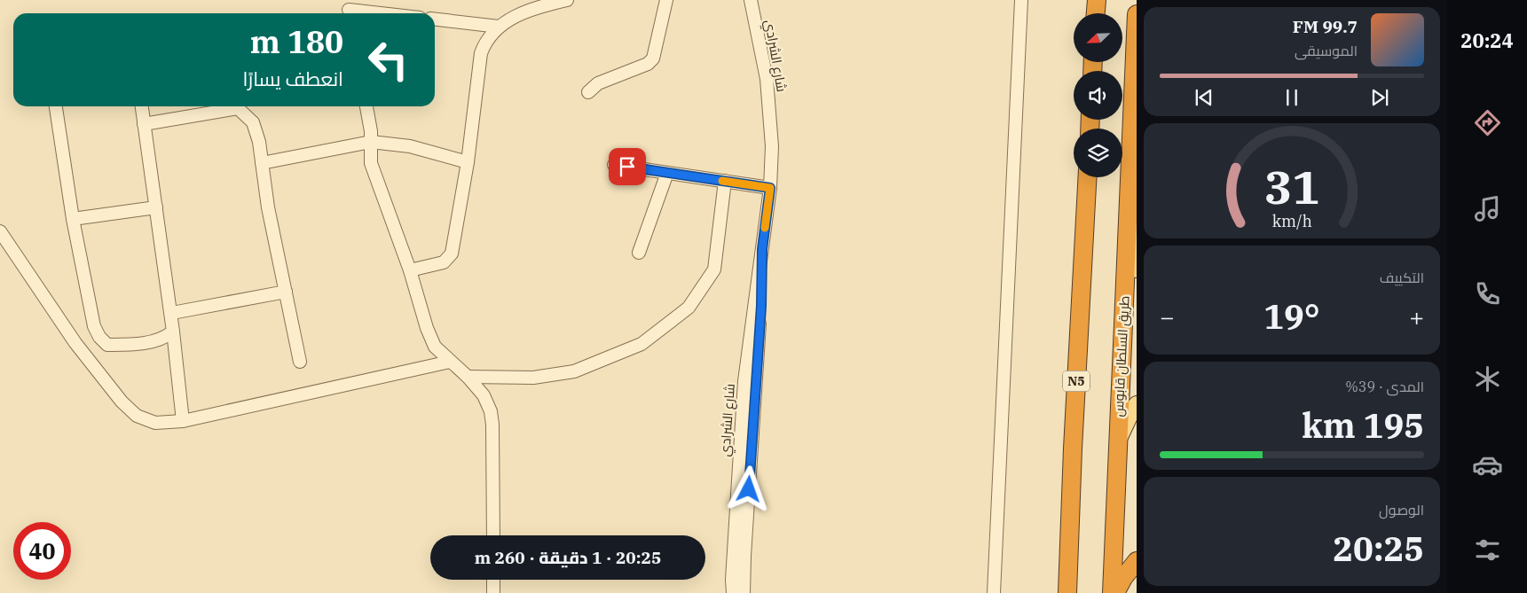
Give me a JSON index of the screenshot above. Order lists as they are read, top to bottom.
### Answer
{
  "streets": {
    "highway": ["طريق السلطان قابوس", "N5"],
    "street": ["شارع الشرادي"]
  },
  "north": "bottom left",
  "page": {
    "tabs": "20:24",
    "song": ["99.7 FM", "الموسيقى"],
    "turn": ["180 m", "انعطف يسارًا"],
    "tile": [
      "التكييف",
      ["المدى · 39%", "195 km"],
      ["الوصول", "20:25"]
    ],
    "heat": ["−", "19°", "+"],
    "limit": "40",
    "trip": "20:25 · 1 دقيقة · 260 m",
    "gauge": ["31", "km/h"]
  }
}
